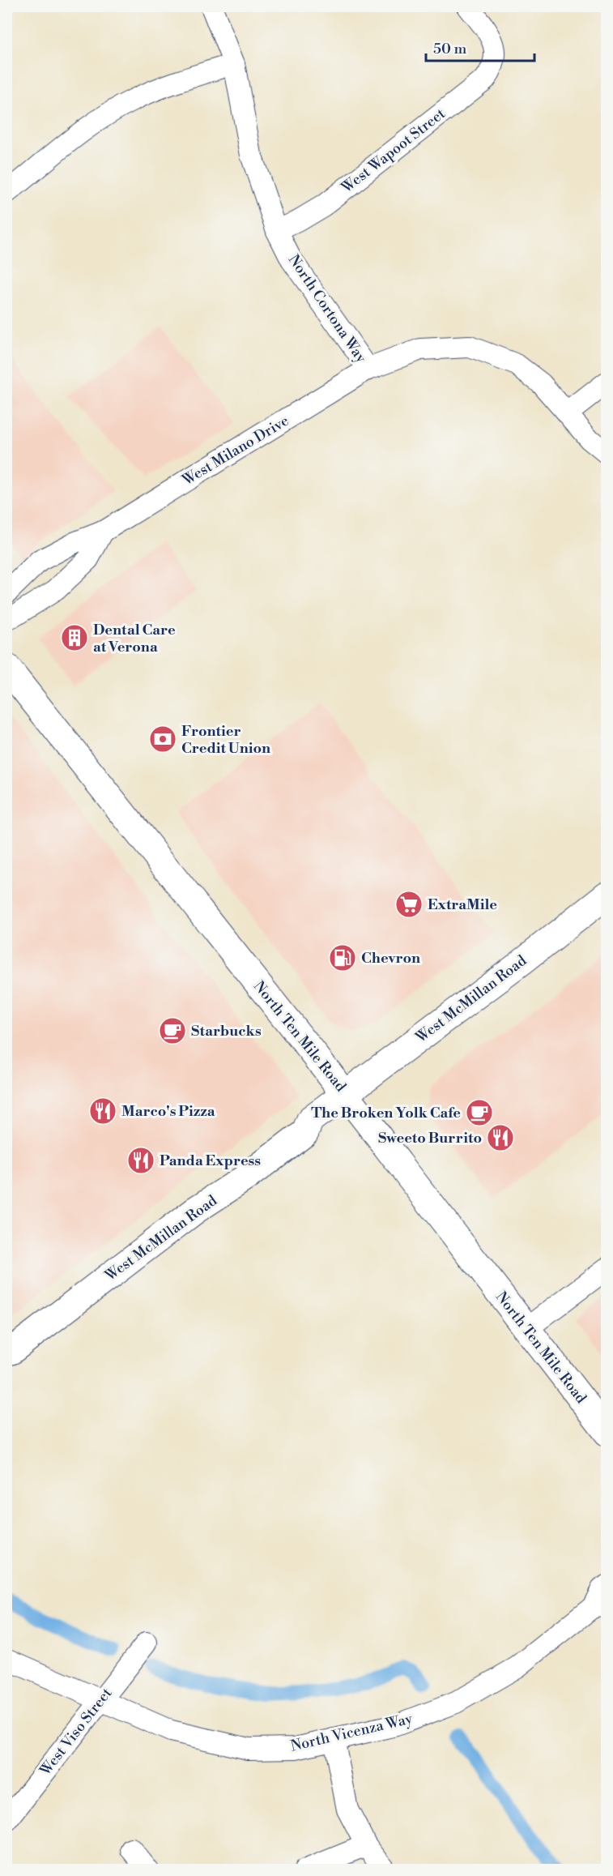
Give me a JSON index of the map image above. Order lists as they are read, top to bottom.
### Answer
{
  "streets": {
    "main road": ["West McMillan Road", "North Ten Mile Road"],
    "street": [
      "West Wapoot Street",
      "North Cortona Way",
      "West Milano Drive",
      "West Viso Street",
      "North Vicenza Way"
    ]
  },
  "crossings": [
    ["West Wapoot Street", "North Cortona Way"],
    ["North Cortona Way", "West Milano Drive"],
    ["West McMillan Road", "North Ten Mile Road"],
    ["West Viso Street", "North Vicenza Way"]
  ],
  "places": {
    "building": ["Dental Care at Verona"],
    "bank": ["Frontier Credit Union"],
    "supermarket": ["ExtraMile"],
    "fuel station": ["Chevron"],
    "cafe": ["Starbucks", "The Broken Yolk Cafe"],
    "restaurant": ["Marco's Pizza", "Sweeto Burrito", "Panda Express"]
  },
  "scale_bar": "50 m"
}
